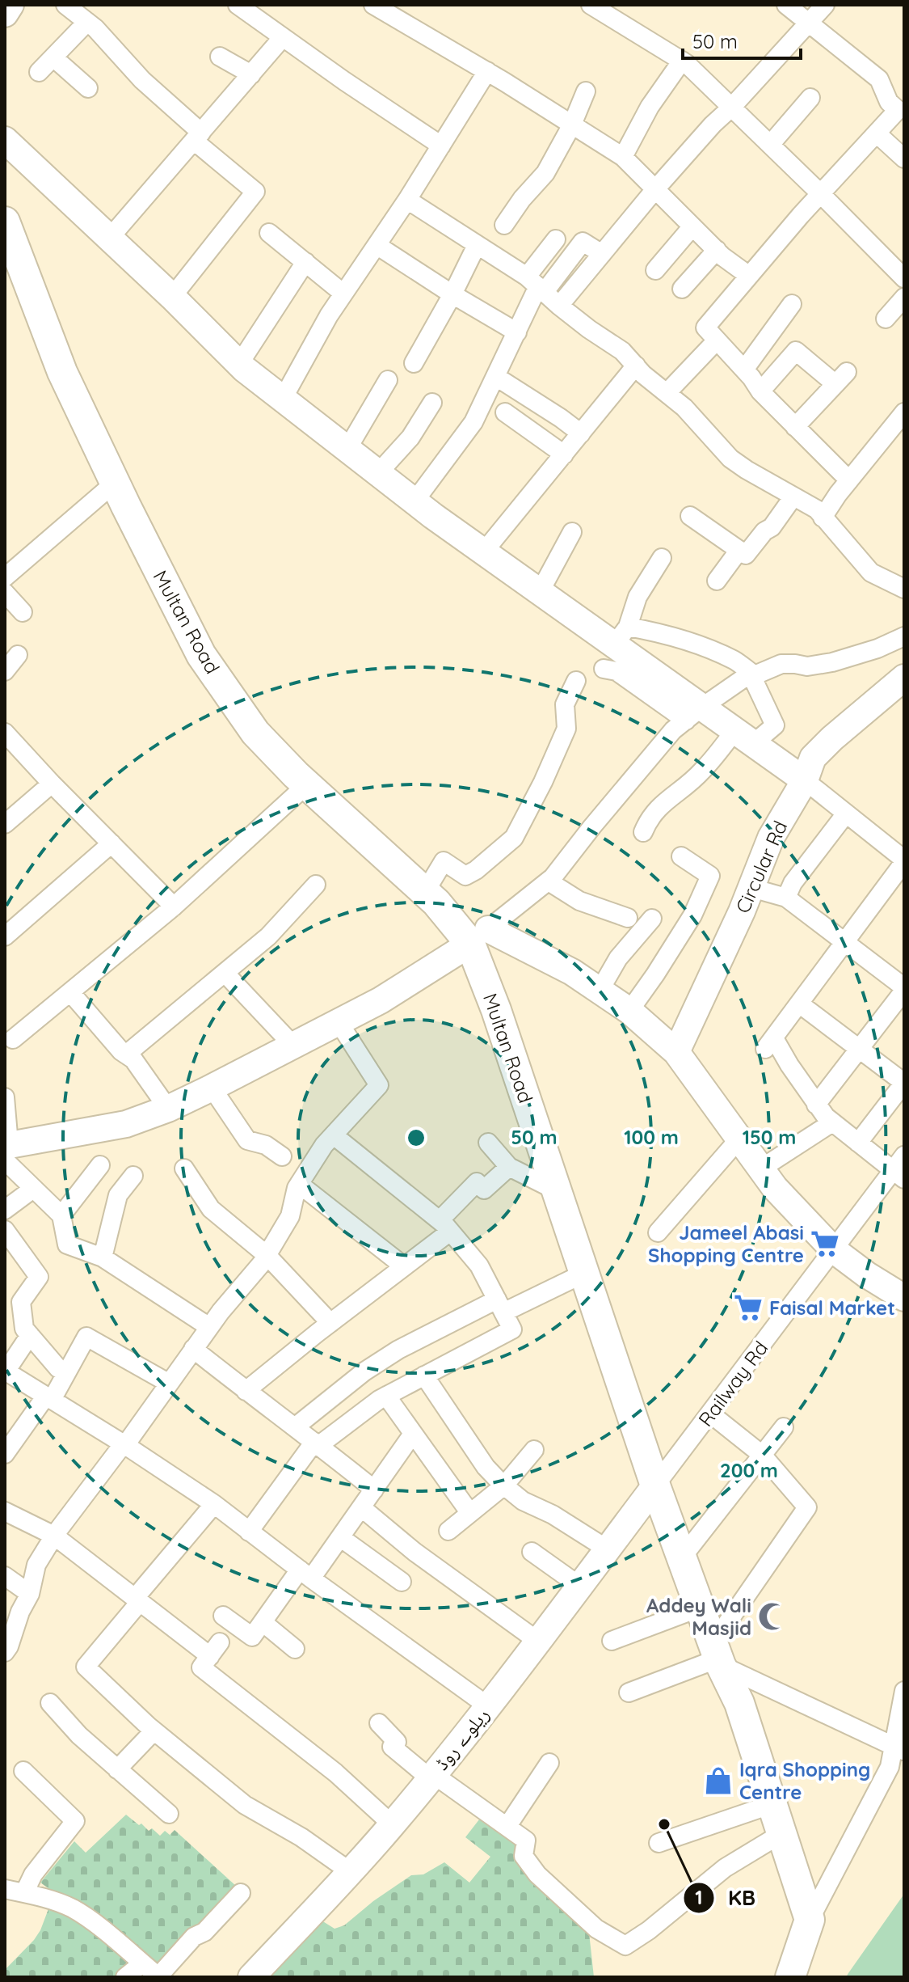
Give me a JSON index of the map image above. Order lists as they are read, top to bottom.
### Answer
{
  "streets": {
    "main road": ["Multan Road"],
    "street": ["Circular Rd", "Railway Rd", "ریلوے روڈ"]
  },
  "crossings": [
    ["Multan Road", "Railway Rd"],
    ["Multan Road", "ریلوے روڈ"],
    ["Railway Rd", "ریلوے روڈ"]
  ],
  "places": {
    "supermarket": ["Jameel Abasi Shopping Centre", "Faisal Market"],
    "mosque": ["Addey Wali Masjid"],
    "shop": ["Iqra Shopping Centre"],
    "other": ["KB"]
  },
  "scale_bar": "50 m",
  "rings": [
    "50 m",
    "100 m",
    "150 m",
    "200 m"
  ]
}
